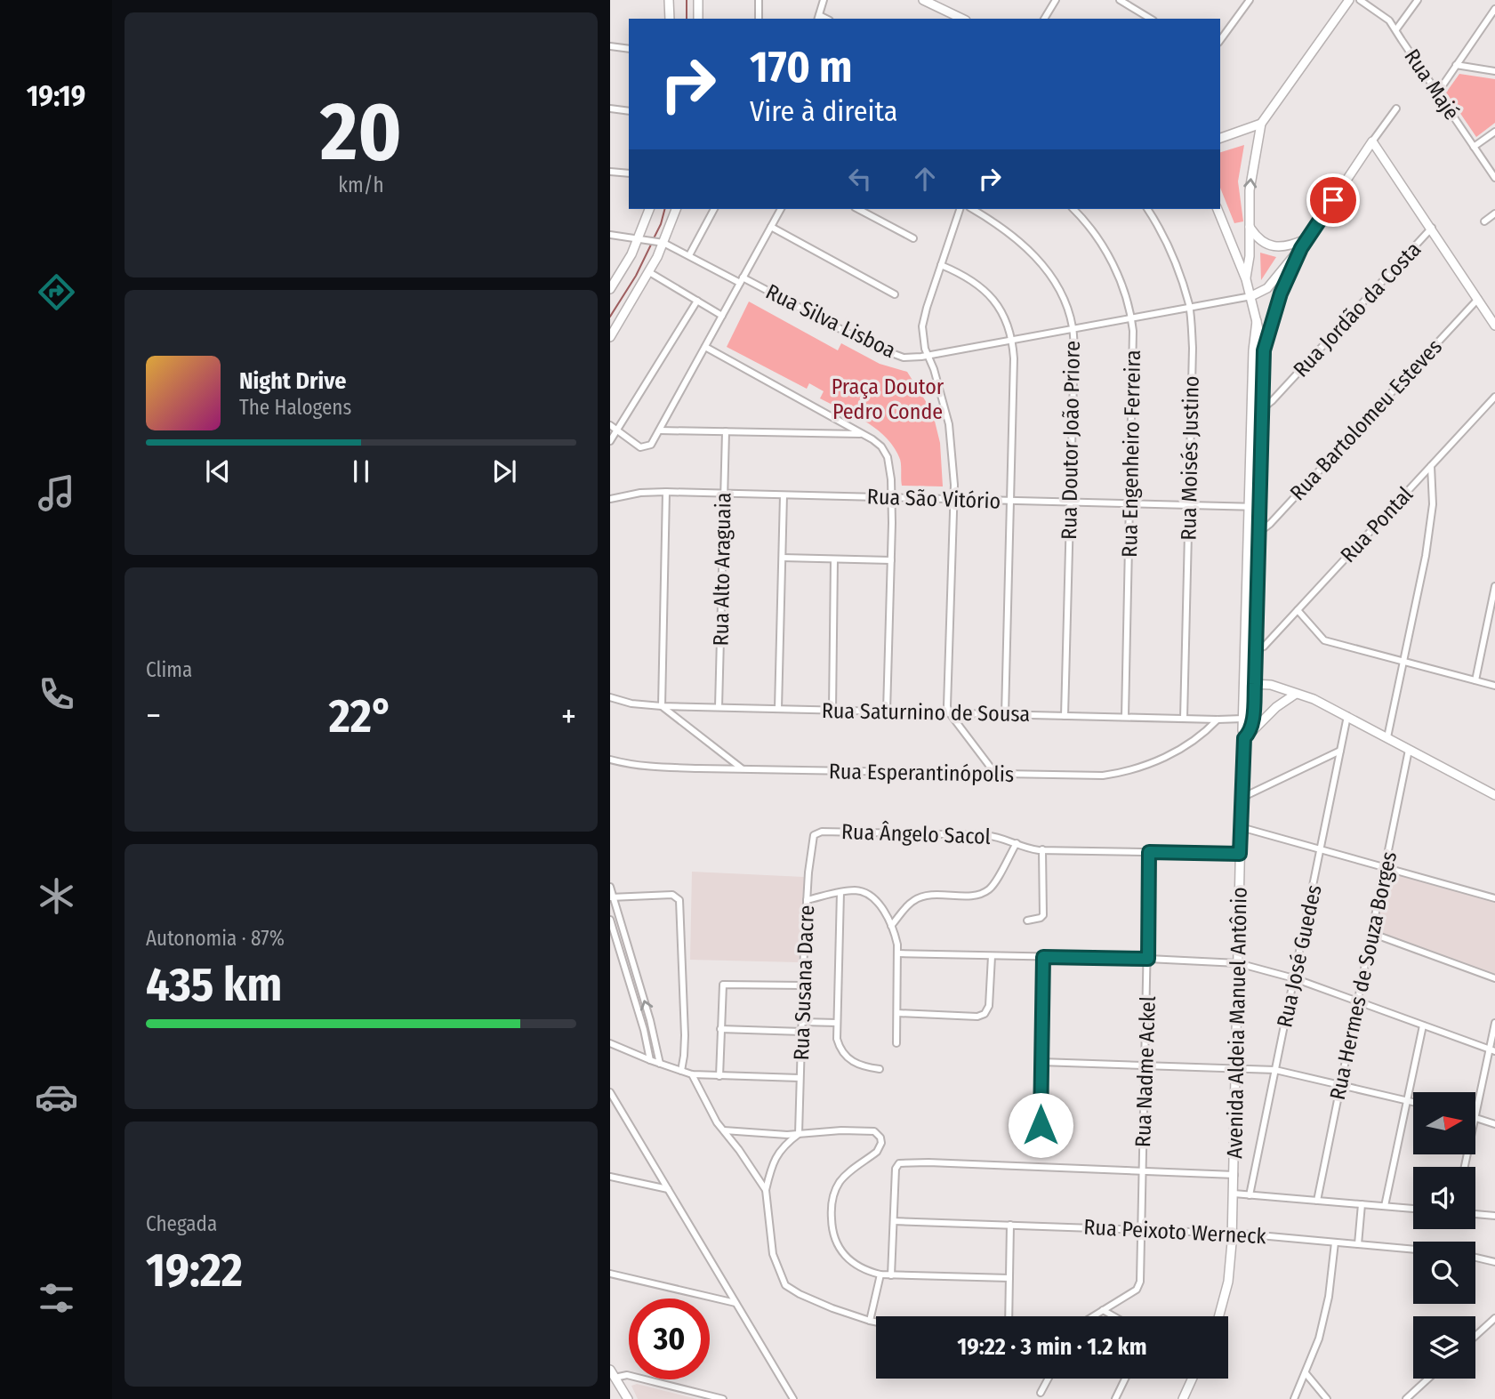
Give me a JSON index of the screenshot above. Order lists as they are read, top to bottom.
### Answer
{
  "streets": {
    "street": [
      "Rua Majé",
      "Rua Jordão da Costa",
      "Rua Silva Lisboa",
      "Rua Bartolomeu Esteves",
      "Rua Doutor João Priore",
      "Rua Engenheiro Ferreira",
      "Rua Moisés Justino",
      "Rua São Vitório",
      "Rua Pontal",
      "Rua Alto Araguaia",
      "Rua Saturnino de Sousa",
      "Rua Esperantinópolis",
      "Rua Ângelo Sacol",
      "Rua José Guedes",
      "Rua Hermes de Souza Borges",
      "Rua Susana Dacre",
      "Avenida Aldeia Manuel Antônio",
      "Rua Nadme Ackel",
      "Rua Peixoto Werneck"
    ]
  },
  "crossings": [
    ["Rua Silva Lisboa", "Rua Doutor João Priore"],
    ["Rua Silva Lisboa", "Rua Engenheiro Ferreira"],
    ["Rua Silva Lisboa", "Rua Moisés Justino"],
    ["Rua Bartolomeu Esteves", "Avenida Aldeia Manuel Antônio"],
    ["Rua Doutor João Priore", "Rua São Vitório"],
    ["Rua Doutor João Priore", "Rua Saturnino de Sousa"],
    ["Rua Engenheiro Ferreira", "Rua São Vitório"],
    ["Rua Engenheiro Ferreira", "Rua Saturnino de Sousa"],
    ["Rua Moisés Justino", "Rua São Vitório"],
    ["Rua Moisés Justino", "Rua Saturnino de Sousa"],
    ["Rua São Vitório", "Rua Alto Araguaia"],
    ["Rua São Vitório", "Avenida Aldeia Manuel Antônio"],
    ["Rua Pontal", "Avenida Aldeia Manuel Antônio"],
    ["Rua Alto Araguaia", "Rua Saturnino de Sousa"],
    ["Rua Saturnino de Sousa", "Rua Esperantinópolis"],
    ["Rua Saturnino de Sousa", "Avenida Aldeia Manuel Antônio"],
    ["Rua Ângelo Sacol", "Rua Susana Dacre"],
    ["Rua Ângelo Sacol", "Avenida Aldeia Manuel Antônio"],
    ["Rua Ângelo Sacol", "Rua Nadme Ackel"],
    ["Avenida Aldeia Manuel Antônio", "Rua Peixoto Werneck"],
    ["Rua Nadme Ackel", "Rua Peixoto Werneck"]
  ],
  "parks": ["Praça Doutor Pedro Conde"],
  "north": "right",
  "page": {
    "tabs": "19:19",
    "tile": [
      ["20", "km/h"],
      "Clima",
      ["Autonomia · 87%", "435 km"],
      ["Chegada", "19:22"]
    ],
    "turn": ["170 m", "Vire à direita"],
    "song": ["Night Drive", "The Halogens"],
    "heat": ["−", "22°", "+"],
    "limit": "30",
    "trip": "19:22 · 3 min · 1.2 km"
  }
}
